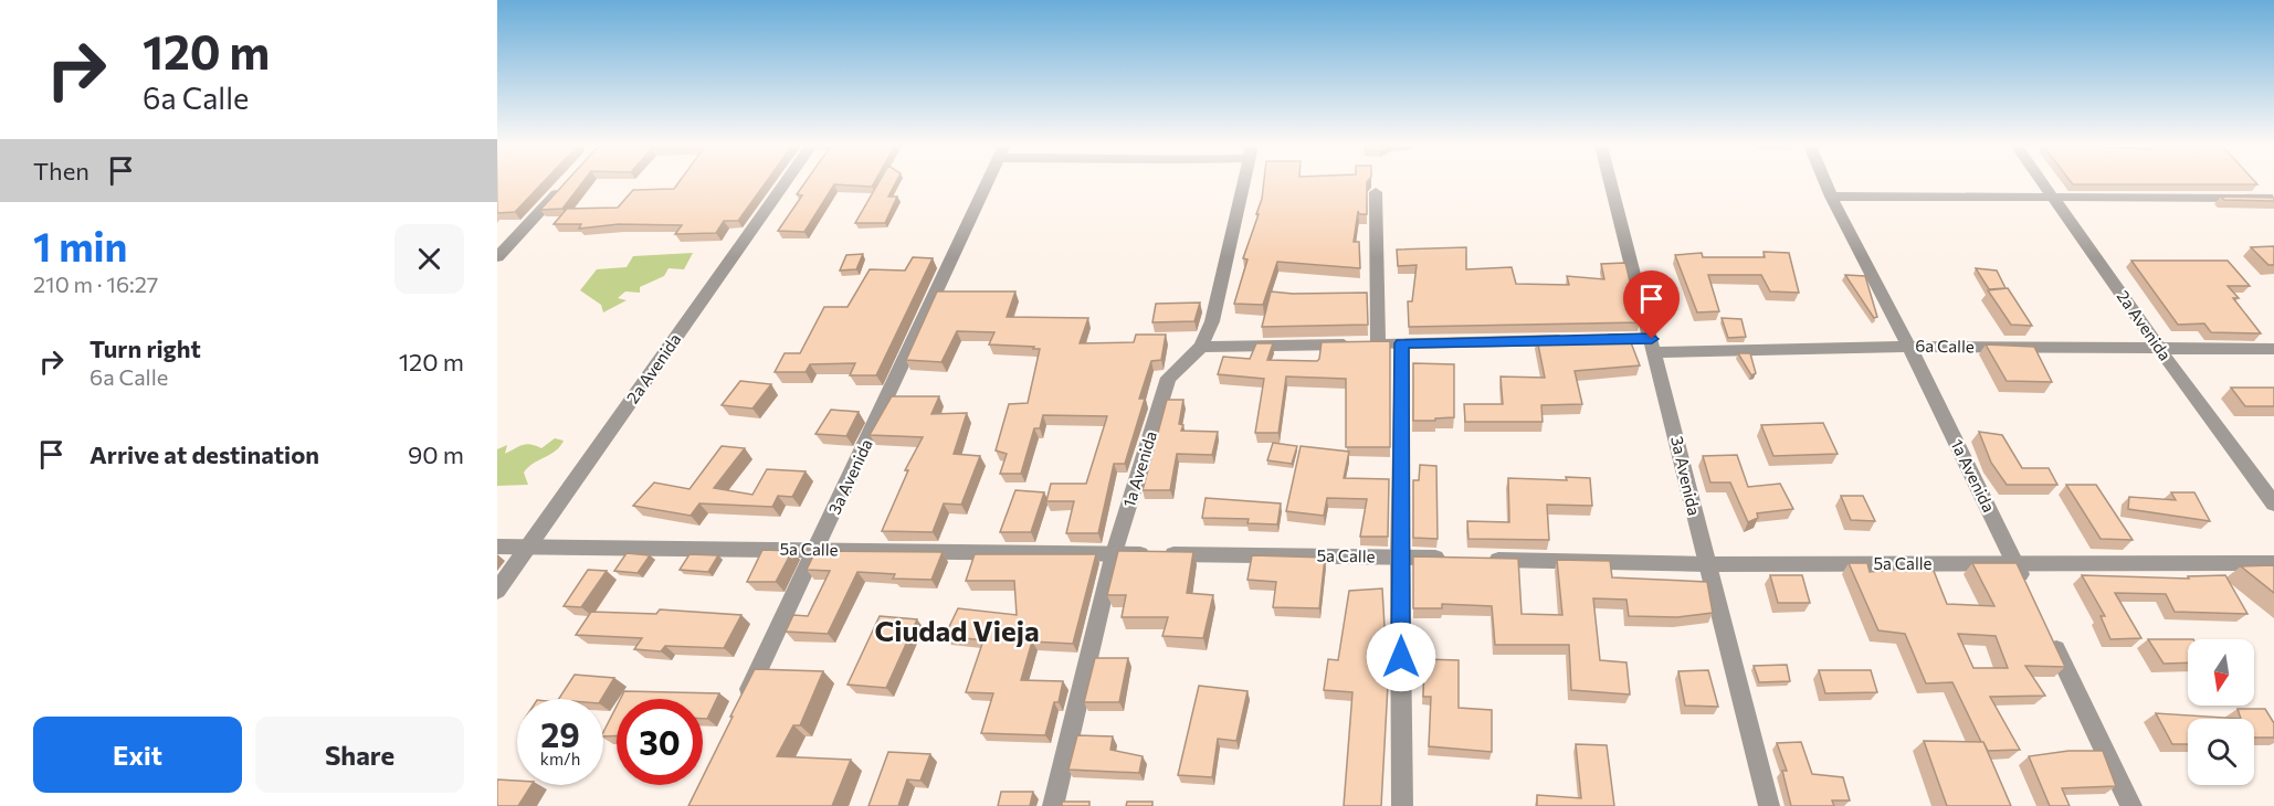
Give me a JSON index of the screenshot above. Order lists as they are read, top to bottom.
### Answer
{
  "streets": {
    "street": [
      "2a Avenida",
      "6a Calle",
      "1a Avenida",
      "3a Avenida",
      "5a Calle"
    ]
  },
  "crossings": [
    ["2a Avenida", "6a Calle"],
    ["2a Avenida", "5a Calle"],
    ["6a Calle", "1a Avenida"],
    ["6a Calle", "3a Avenida"],
    ["1a Avenida", "5a Calle"],
    ["3a Avenida", "5a Calle"]
  ],
  "districts": ["Ciudad Vieja"],
  "north": "bottom",
  "page": {
    "turn": ["120 m", "6a Calle"],
    "then": "Then",
    "heading": ["1 min", "210 m · 16:27"],
    "list": [
      {
        "name": "Turn right",
        "note": "6a Calle",
        "value": "120 m"
      },
      {
        "name": "Arrive at destination",
        "value": "90 m"
      }
    ],
    "speed": "29 km/h",
    "limit": "30",
    "buttons": ["Exit", "Share"]
  }
}
